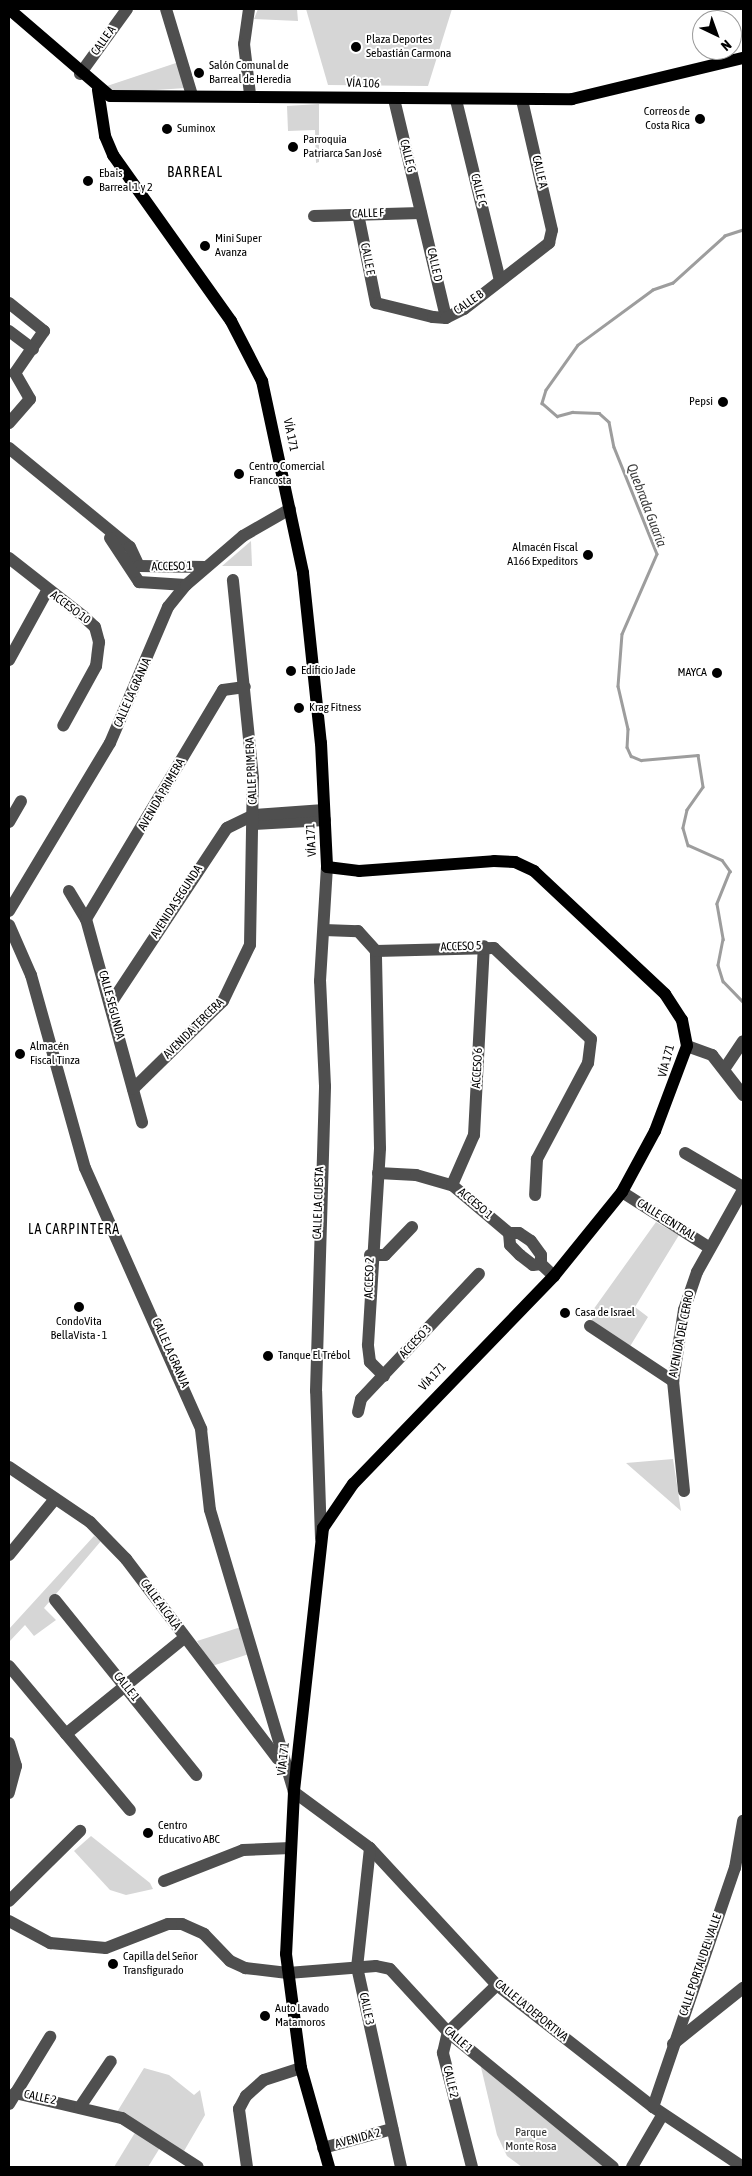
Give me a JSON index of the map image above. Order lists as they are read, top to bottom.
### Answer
{
  "streets": {
    "main road": ["VÍA 106", "VÍA 171"],
    "street": [
      "CALLE A",
      "CALLE G",
      "CALLE C",
      "CALLE F",
      "CALLE E",
      "CALLE D",
      "CALLE B",
      "ACCESO 1",
      "ACCESO 10",
      "CALLE LA GRANJA",
      "CALLE PRIMERA",
      "AVENIDA PRIMERA",
      "AVENIDA SEGUNDA",
      "ACCESO 5",
      "CALLE SEGUNDA",
      "AVENIDA TERCERA",
      "ACCESO 6",
      "CALLE LA CUESTA",
      "CALLE CENTRAL",
      "ACCESO 2",
      "AVENIDA DEL CERRO",
      "ACCESO 3",
      "CALLE ALCALÁ",
      "CALLE 1",
      "CALLE PORTAL DEL VALLE",
      "CALLE 3",
      "CALLE LA DEPORTIVA",
      "CALLE 2",
      "AVENIDA 2"
    ]
  },
  "crossings": [
    ["CALLE A", "VÍA 106"],
    ["CALLE A", "CALLE B"],
    ["VÍA 106", "CALLE G"],
    ["VÍA 106", "CALLE C"],
    ["VÍA 106", "VÍA 171"],
    ["CALLE G", "CALLE F"],
    ["CALLE G", "CALLE D"],
    ["CALLE C", "CALLE B"],
    ["CALLE F", "CALLE E"],
    ["CALLE F", "CALLE D"],
    ["CALLE E", "CALLE B"],
    ["CALLE D", "CALLE B"],
    ["VÍA 171", "ACCESO 1"],
    ["VÍA 171", "CALLE LA GRANJA"],
    ["VÍA 171", "AVENIDA SEGUNDA"],
    ["VÍA 171", "CALLE LA CUESTA"],
    ["VÍA 171", "CALLE CENTRAL"],
    ["VÍA 171", "CALLE 1"],
    ["VÍA 171", "CALLE LA DEPORTIVA"],
    ["VÍA 171", "AVENIDA 2"],
    ["ACCESO 1", "CALLE LA GRANJA"],
    ["ACCESO 1", "ACCESO 6"],
    ["ACCESO 1", "ACCESO 2"],
    ["CALLE LA GRANJA", "CALLE ALCALÁ"],
    ["CALLE LA GRANJA", "CALLE LA DEPORTIVA"],
    ["CALLE PRIMERA", "AVENIDA PRIMERA"],
    ["CALLE PRIMERA", "AVENIDA SEGUNDA"],
    ["CALLE PRIMERA", "AVENIDA TERCERA"],
    ["AVENIDA PRIMERA", "CALLE SEGUNDA"],
    ["AVENIDA SEGUNDA", "CALLE SEGUNDA"],
    ["ACCESO 5", "ACCESO 6"],
    ["CALLE SEGUNDA", "AVENIDA TERCERA"],
    ["CALLE CENTRAL", "AVENIDA DEL CERRO"],
    ["ACCESO 2", "ACCESO 3"],
    ["CALLE 1", "CALLE 3"],
    ["CALLE 1", "CALLE 2"],
    ["CALLE PORTAL DEL VALLE", "CALLE LA DEPORTIVA"],
    ["CALLE 3", "CALLE LA DEPORTIVA"],
    ["CALLE 3", "AVENIDA 2"]
  ],
  "districts": ["BARREAL", "LA CARPINTERA"],
  "water": ["Quebrada Guaria"],
  "parks": ["Parque Monte Rosa"],
  "places": [
    "Plaza Deportes Sebastián Carmona",
    "Salón Comunal de Barreal de Heredia",
    "Correos de Costa Rica",
    "Suminox",
    "Parroquia Patriarca San José",
    "Ebais Barreal 1 y 2",
    "Mini Super Avanza",
    "Pepsi",
    "Centro Comercial Francosta",
    "Almacén Fiscal A166 Expeditors",
    "Edificio Jade",
    "MAYCA",
    "Krag Fitness",
    "Almacén Fiscal Tinza",
    "CondoVita BellaVista - 1",
    "Casa de Israel",
    "Tanque El Trébol",
    "Centro Educativo ABC",
    "Capilla del Señor Transfigurado",
    "Auto Lavado Matamoros"
  ],
  "north": "bottom right"
}
